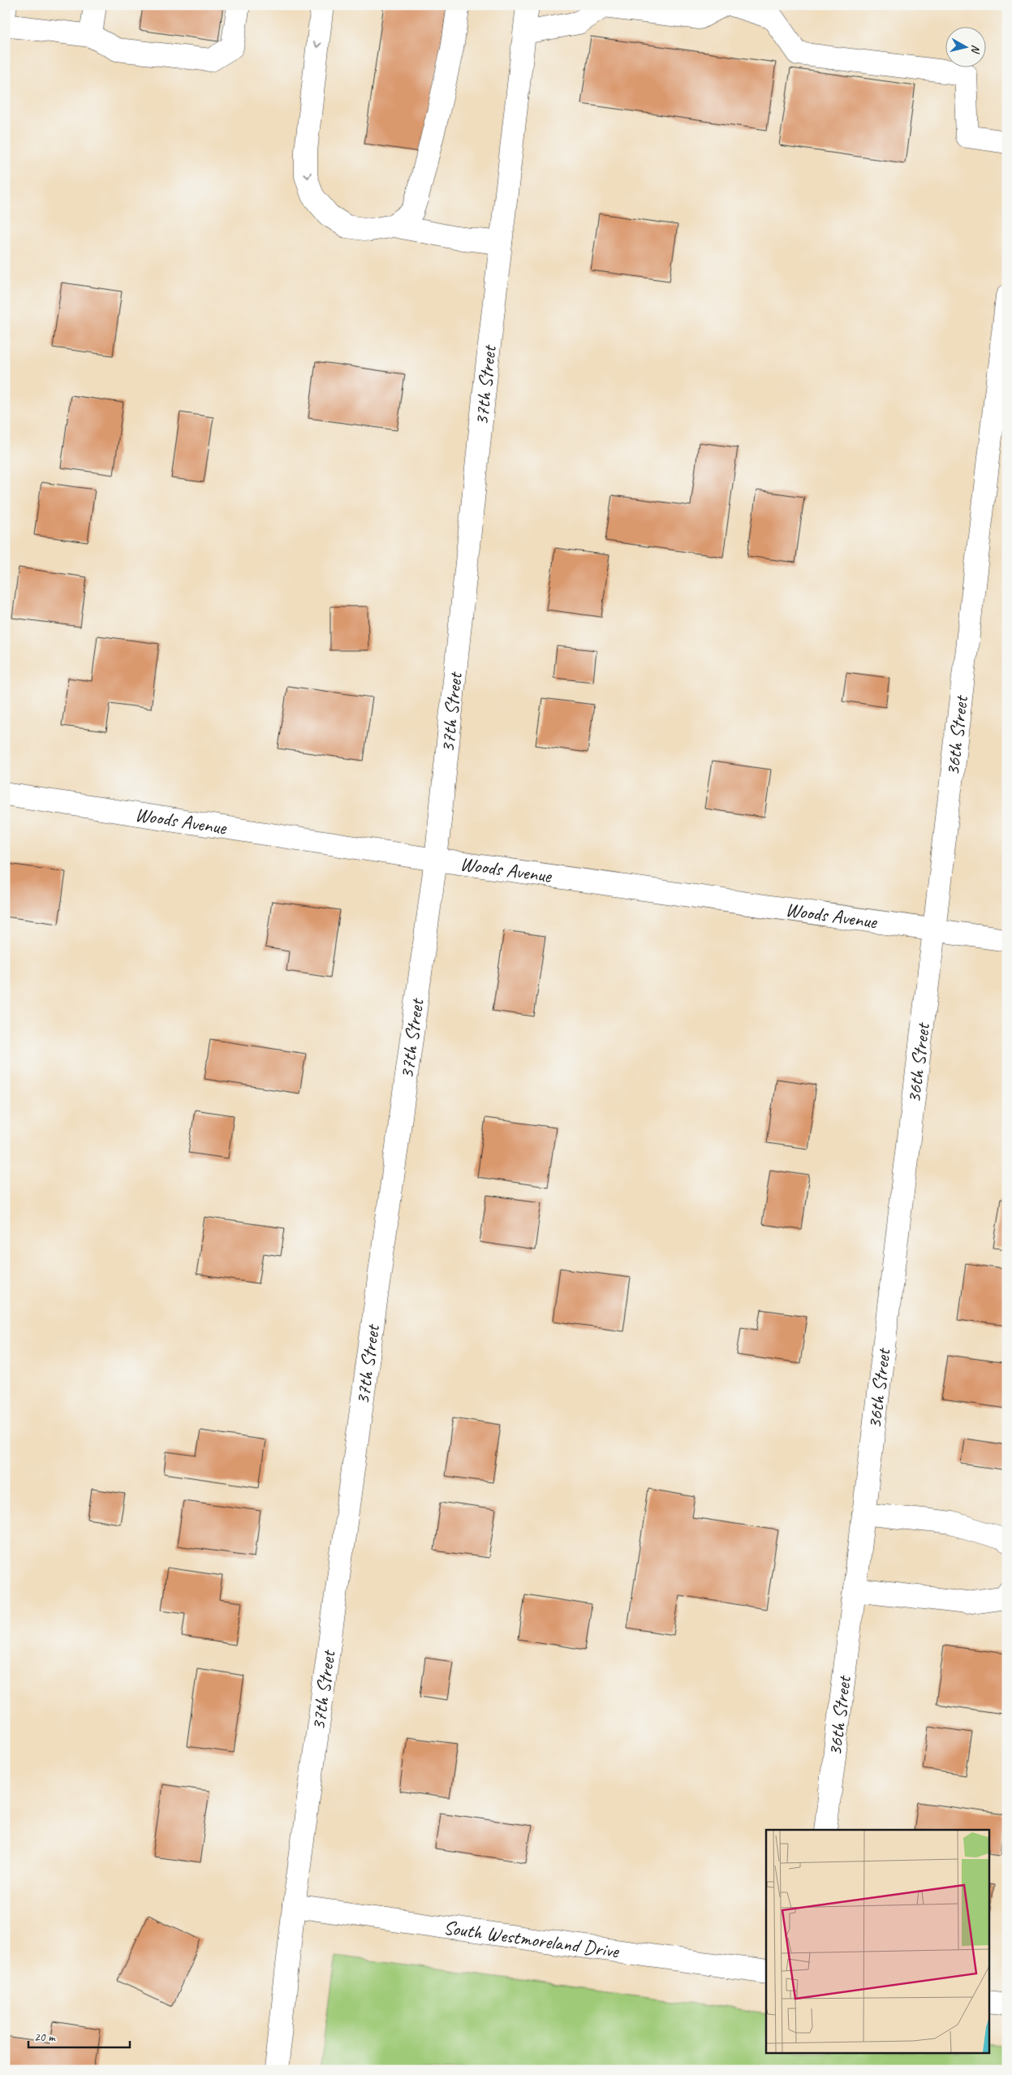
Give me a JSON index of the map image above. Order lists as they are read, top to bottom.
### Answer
{
  "streets": {
    "street": [
      "37th Street",
      "36th Street",
      "Woods Avenue",
      "South Westmoreland Drive"
    ]
  },
  "crossings": [
    ["37th Street", "Woods Avenue"],
    ["37th Street", "South Westmoreland Drive"],
    ["36th Street", "Woods Avenue"]
  ],
  "scale_bar": "20 m",
  "north": "right"
}
